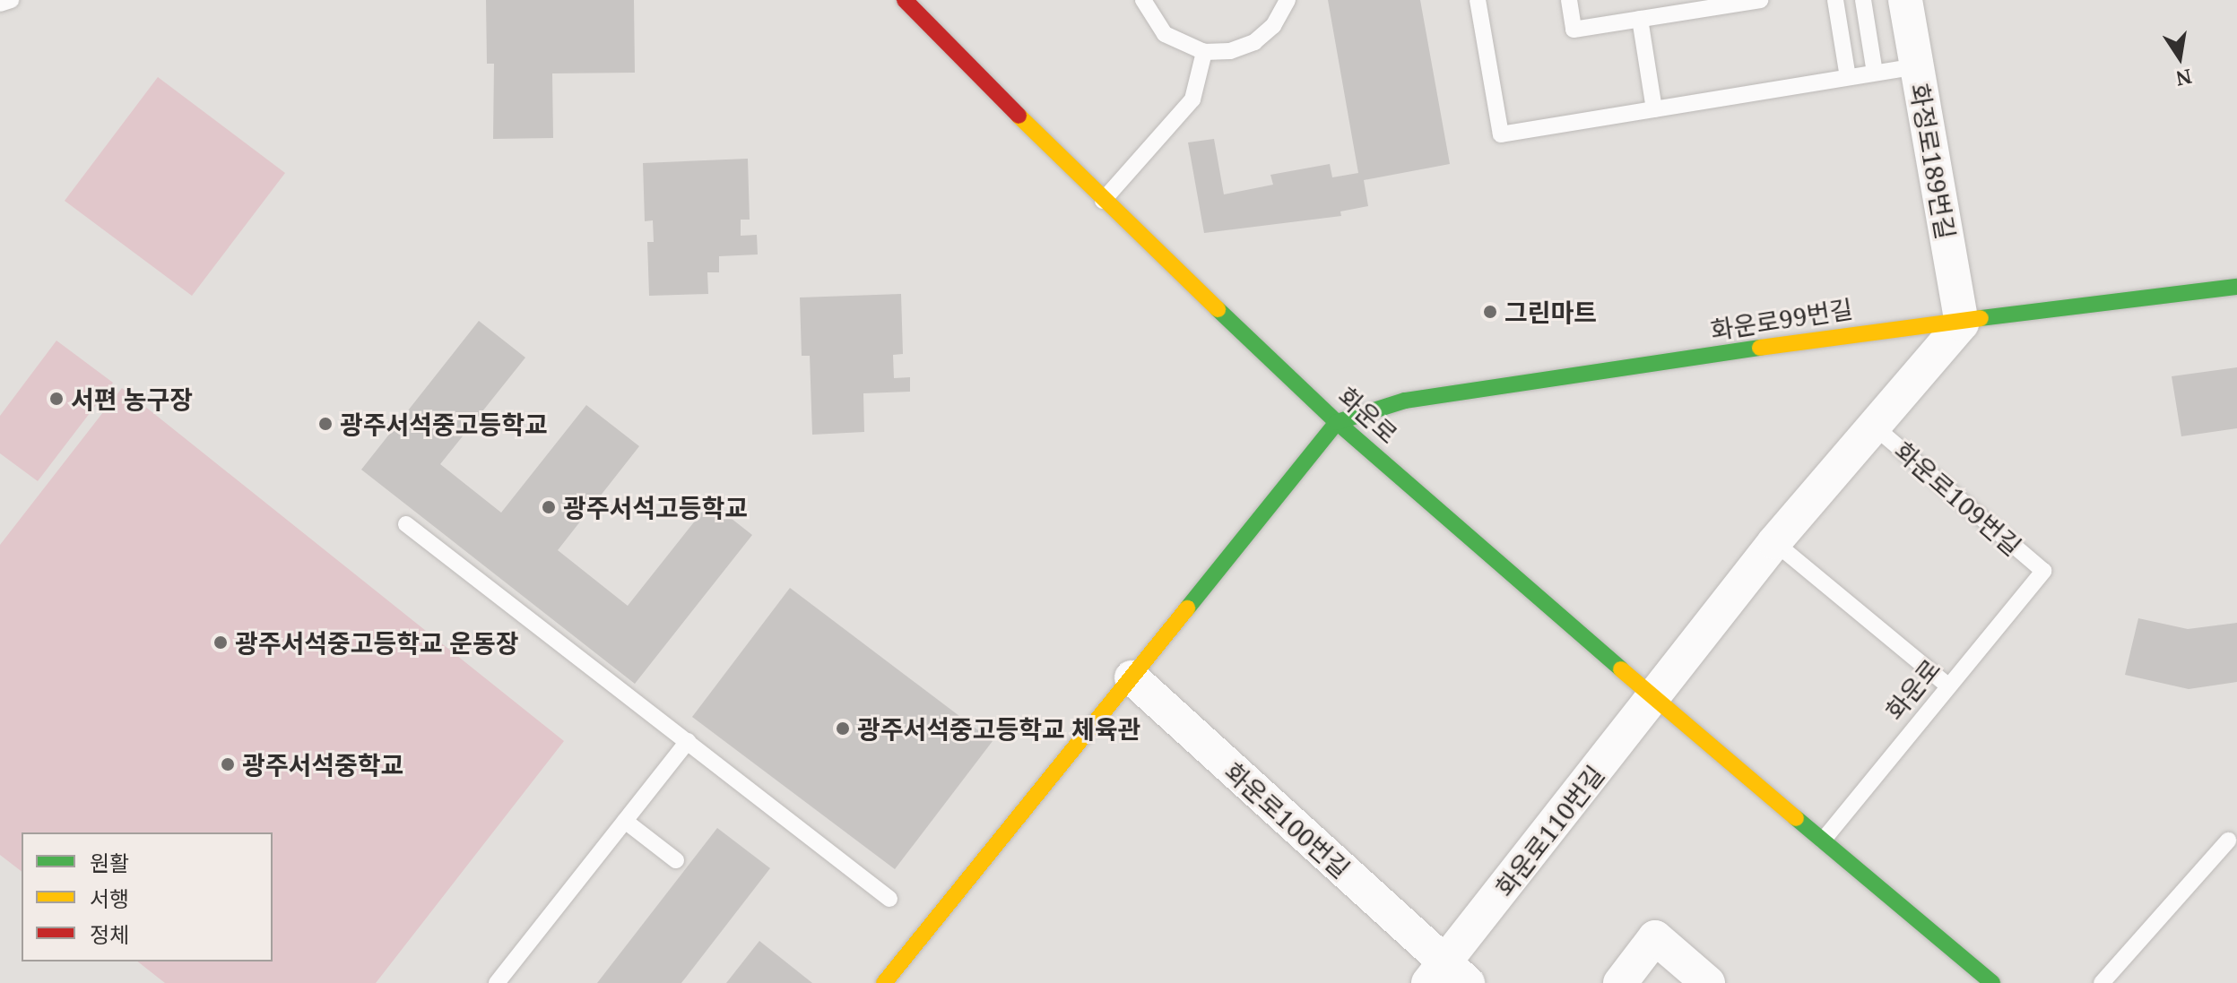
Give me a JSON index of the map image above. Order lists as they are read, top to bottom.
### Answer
{
  "streets": {
    "street": [
      "화정로189번길",
      "화운로99번길",
      "화운로",
      "화운로109번길",
      "화운로100번길",
      "화운로110번길"
    ]
  },
  "crossings": [
    ["화정로189번길", "화운로99번길"],
    ["화정로189번길", "화운로109번길"],
    ["화운로99번길", "화운로"],
    ["화운로99번길", "화운로109번길"],
    ["화운로", "화운로109번길"],
    ["화운로", "화운로110번길"],
    ["화운로109번길", "화운로110번길"],
    ["화운로100번길", "화운로110번길"]
  ],
  "places": [
    "그린마트",
    "서편 농구장",
    "광주서석중고등학교",
    "광주서석고등학교",
    "광주서석중고등학교 운동장",
    "광주서석중고등학교 체육관",
    "광주서석중학교"
  ],
  "legend": ["원활", "서행", "정체"],
  "north": "bottom"
}
